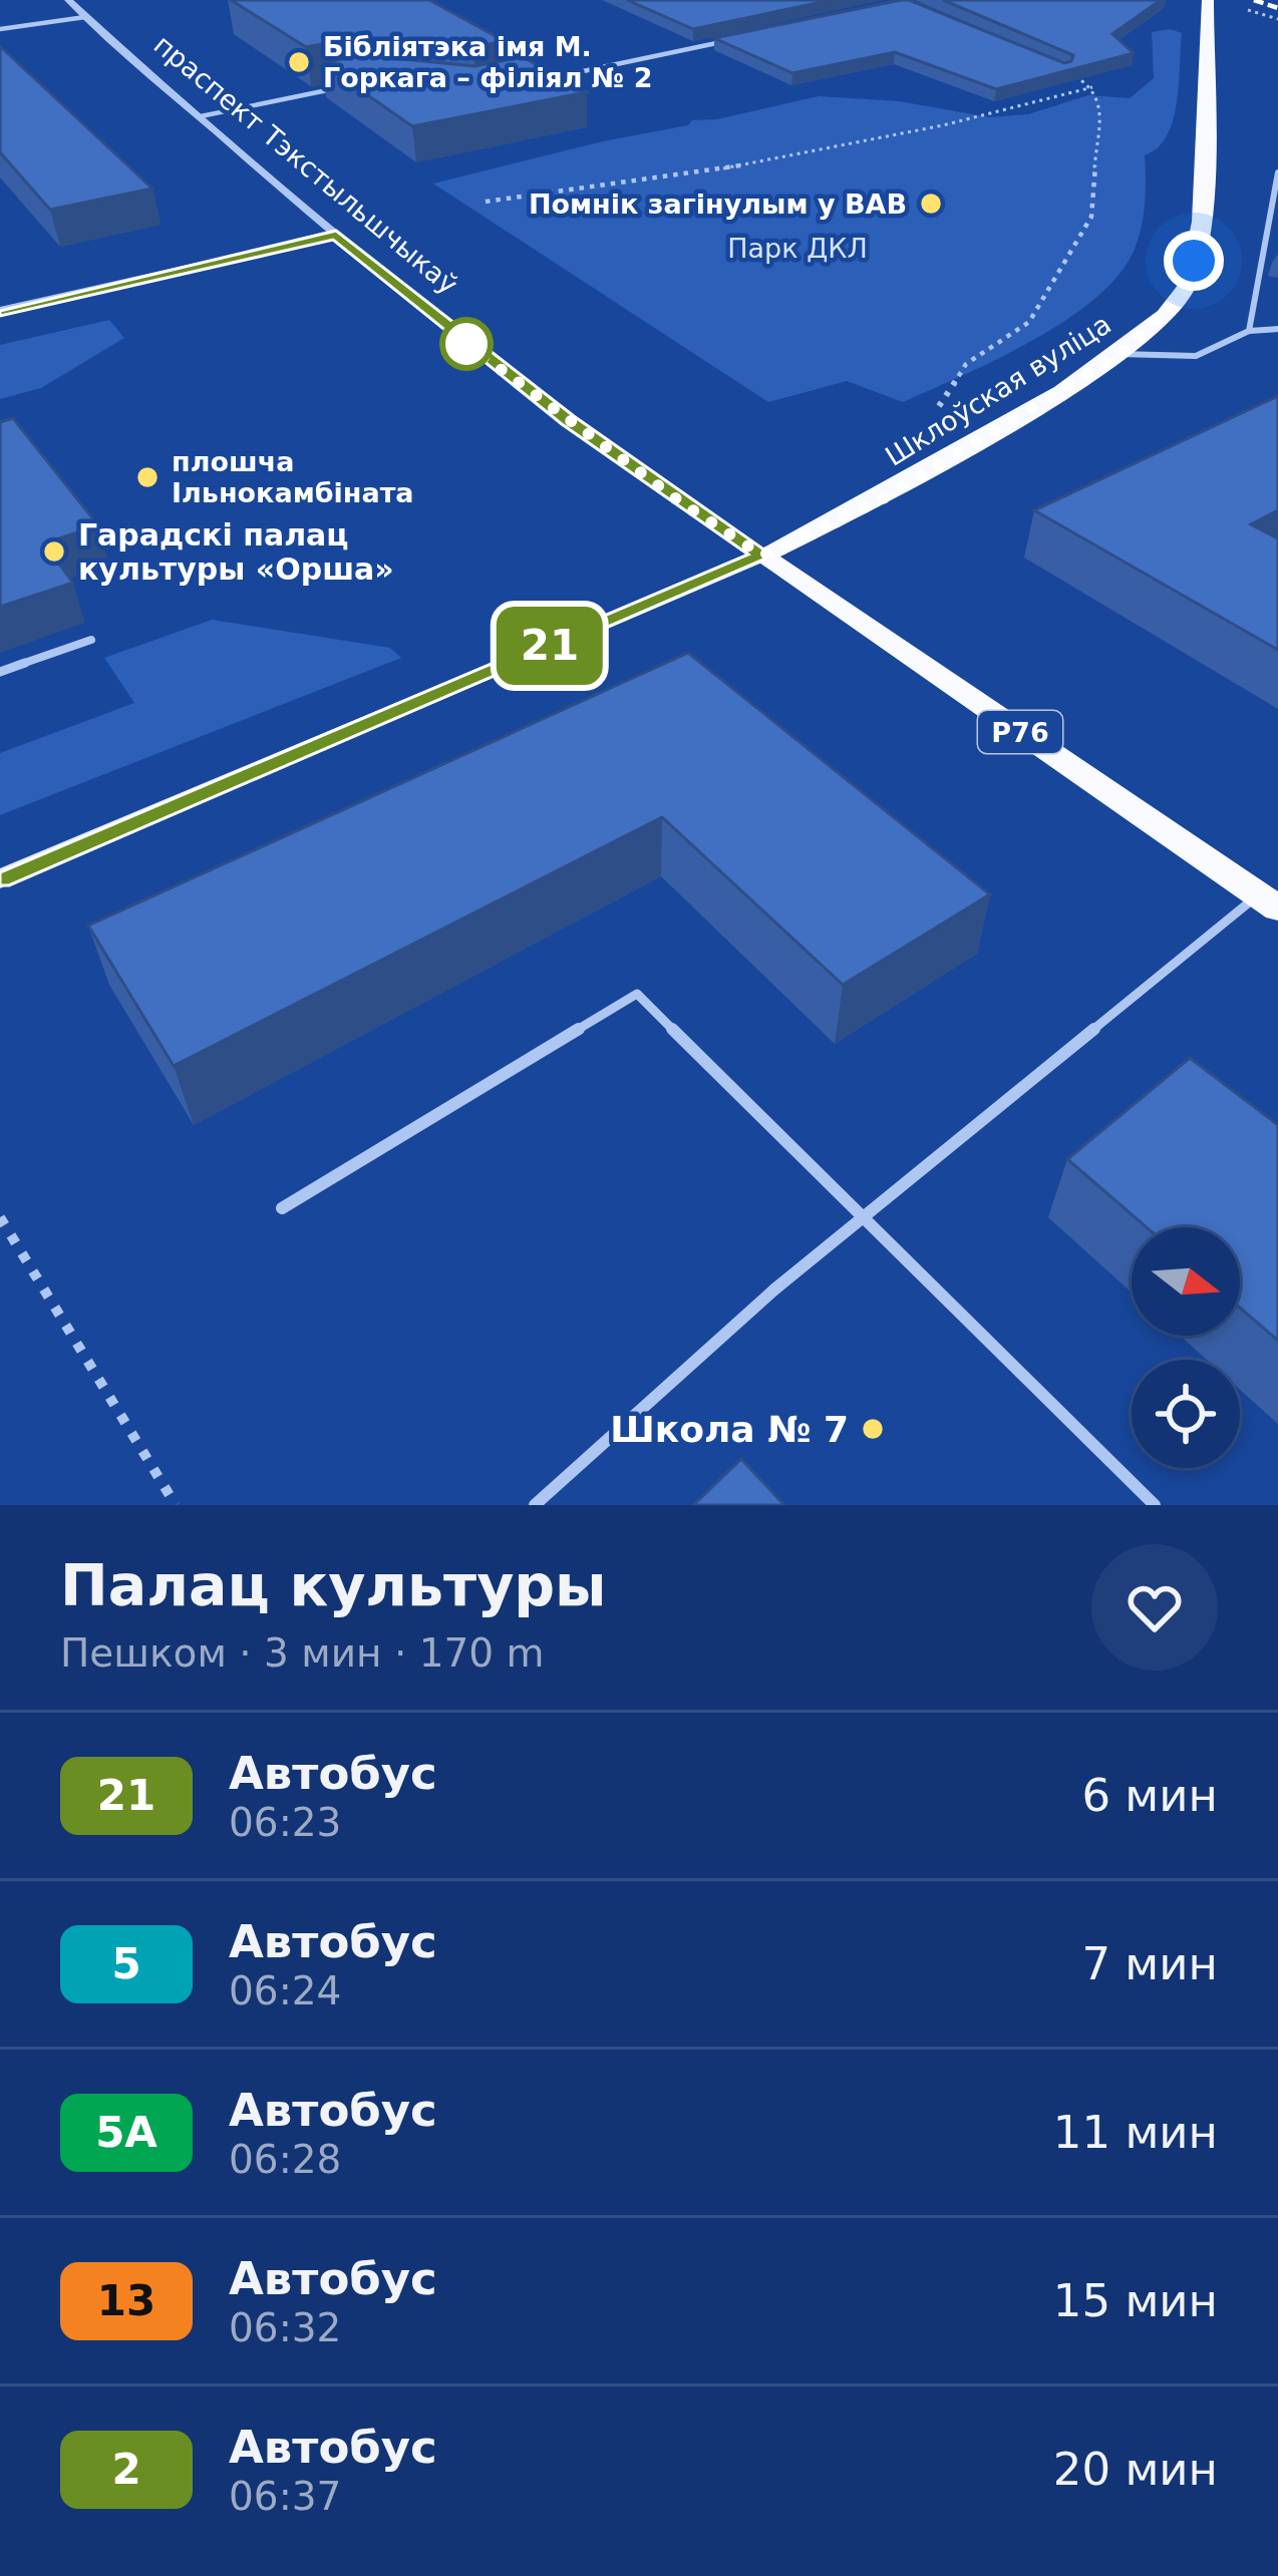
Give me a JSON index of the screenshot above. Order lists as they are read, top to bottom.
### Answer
{
  "streets": {
    "main road": ["праспект Тэкстыльшчыкаў", "Шклоўская вуліца", "Р76"]
  },
  "crossings": [
    ["праспект Тэкстыльшчыкаў", "Шклоўская вуліца"]
  ],
  "parks": ["Парк ДКЛ"],
  "places": [
    "Бібліятэка імя М. Горкага – філіял № 2",
    "Помнік загінулым у ВАВ",
    "плошча Ільнокамбіната",
    "Гарадскі палац культуры «Орша»",
    "Школа № 7"
  ],
  "lines": ["bus line 21"],
  "north": "right",
  "page": {
    "on_map": "21",
    "heading": ["Палац культуры", "Пешком · 3 мин · 170 m"],
    "list": [
      {
        "mark": "21",
        "name": "Автобус",
        "note": "06:23",
        "value": "6 мин"
      },
      {
        "mark": "5",
        "name": "Автобус",
        "note": "06:24",
        "value": "7 мин"
      },
      {
        "mark": "5А",
        "name": "Автобус",
        "note": "06:28",
        "value": "11 мин"
      },
      {
        "mark": "13",
        "name": "Автобус",
        "note": "06:32",
        "value": "15 мин"
      },
      {
        "mark": "2",
        "name": "Автобус",
        "note": "06:37",
        "value": "20 мин"
      }
    ]
  }
}
